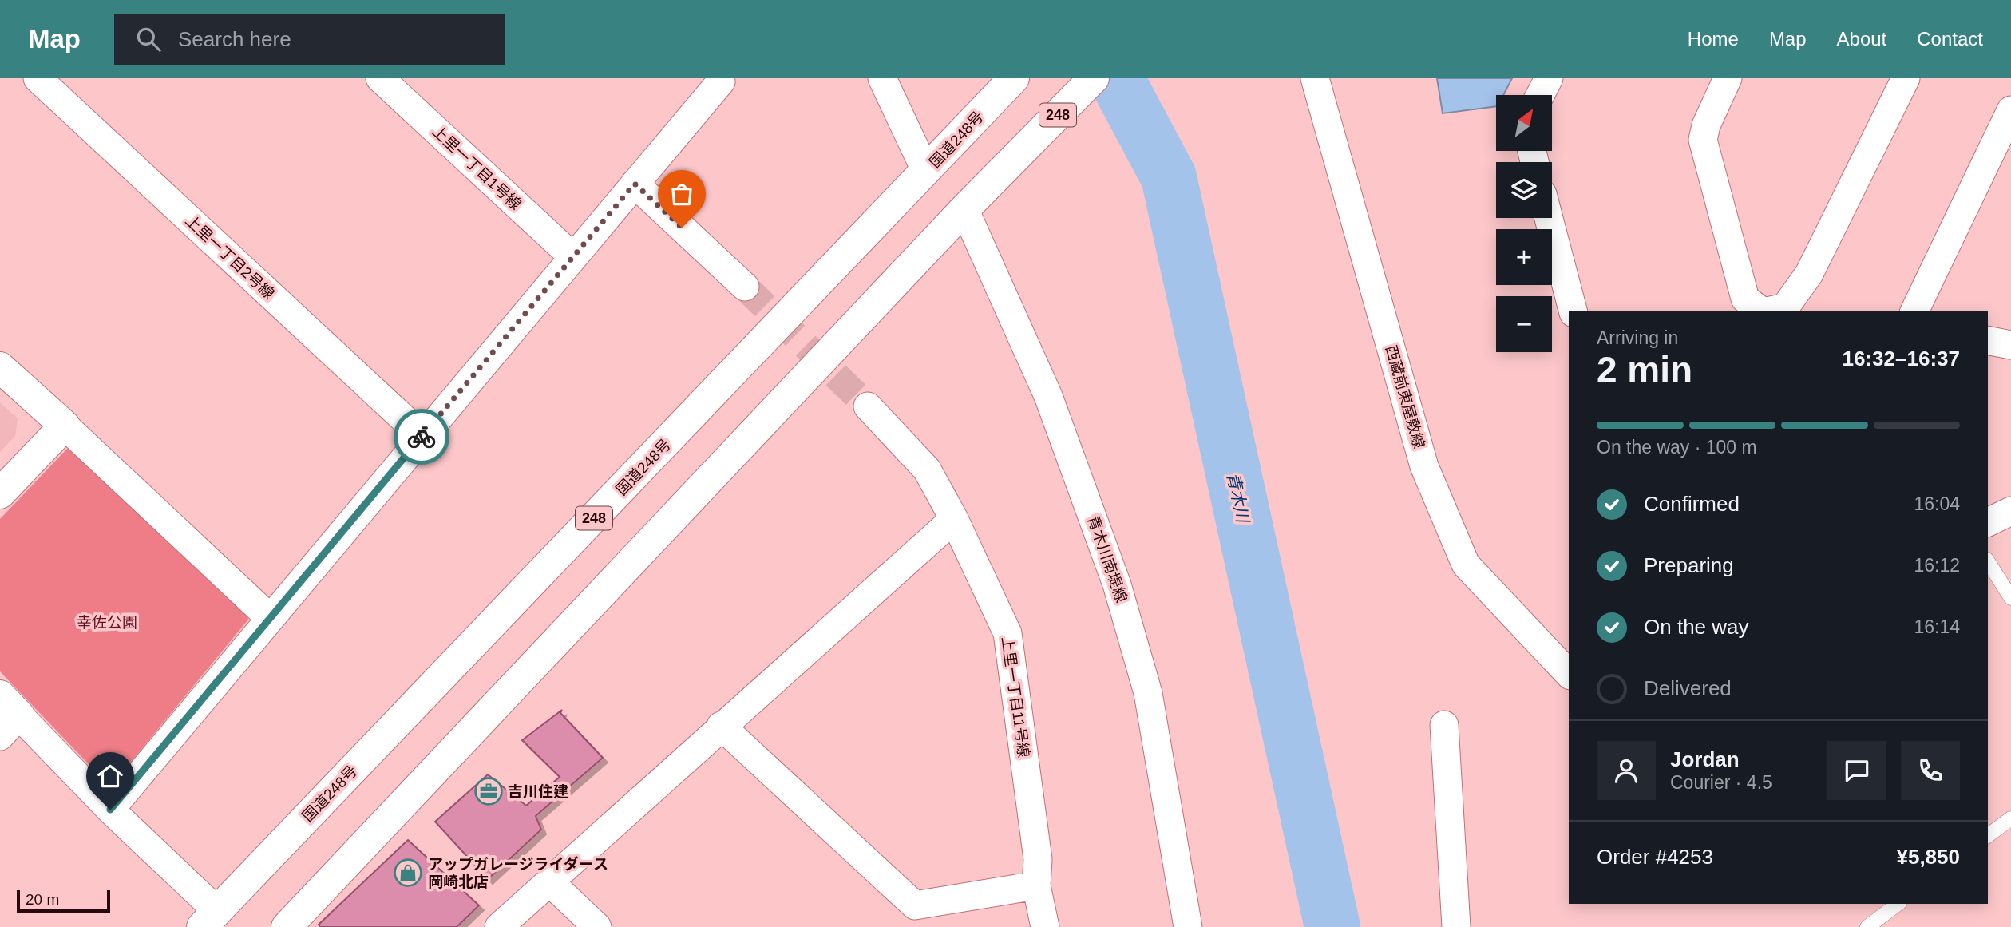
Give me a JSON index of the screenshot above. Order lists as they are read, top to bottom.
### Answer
{
  "streets": {
    "main road": ["248", "国道248号"],
    "street": [
      "上里一丁目1号線",
      "上里一丁目2号線",
      "西蔵前東屋敷線",
      "青木川南堤線",
      "上里一丁目11号線"
    ]
  },
  "crossings": [
    ["248", "青木川南堤線"]
  ],
  "water": ["青木川"],
  "parks": ["幸佐公園"],
  "places": {
    "office": ["吉川住建"],
    "shop": ["アップガレージライダース 岡崎北店"]
  },
  "scale_bar": "20 m",
  "north": "top right",
  "page": {
    "header": "Map",
    "search": "Search here",
    "nav": [
      "Home",
      "Map",
      "About",
      "Contact"
    ],
    "map_buttons": ["+", "−"],
    "heading": ["2 min", "Arriving in", "16:32–16:37"],
    "panel": [
      "Jordan",
      "Courier · 4.5",
      "Order #4253",
      "¥5,850"
    ],
    "bar": "On the way · 100 m",
    "list": [
      ["Confirmed", "16:04"],
      ["Preparing", "16:12"],
      ["On the way", "16:14"],
      "Delivered"
    ],
    "scale": "20 m"
  }
}
